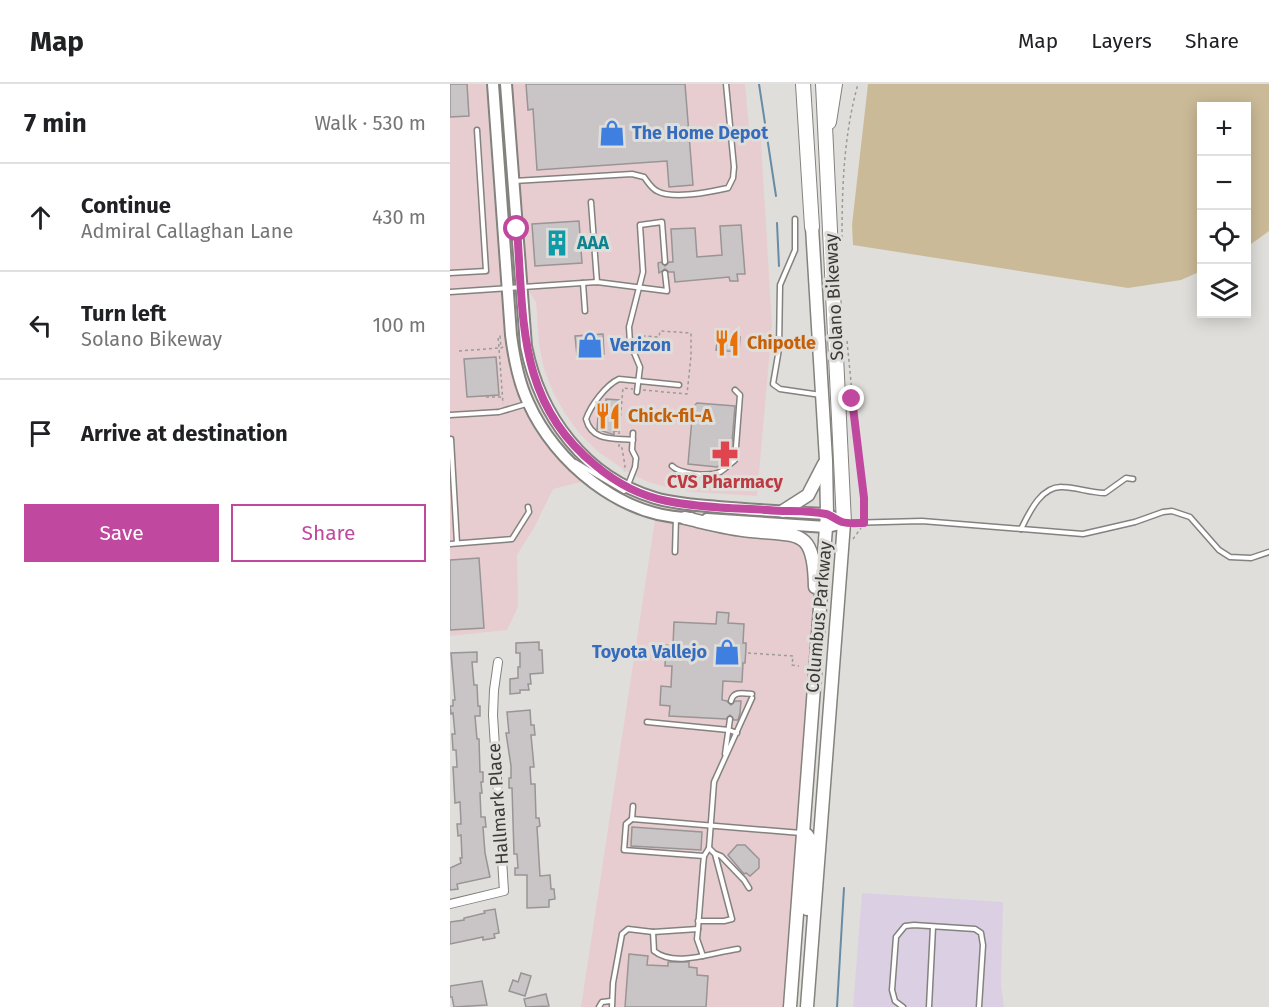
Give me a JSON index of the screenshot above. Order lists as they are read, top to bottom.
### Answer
{
  "streets": {
    "highway": ["Columbus Parkway"],
    "street": ["Hallmark Place"],
    "path": ["Solano Bikeway"]
  },
  "places": {
    "shop": ["The Home Depot", "Verizon", "Toyota Vallejo"],
    "building": ["AAA"],
    "restaurant": ["Chipotle", "Chick-fil-A"],
    "pharmacy": ["CVS Pharmacy"]
  },
  "page": {
    "header": "Map",
    "nav": ["Map", "Layers", "Share"],
    "heading": ["7 min", "Walk · 530 m"],
    "map_buttons": ["+", "−"],
    "list": [
      ["Continue", "Admiral Callaghan Lane", "430 m"],
      ["Turn left", "Solano Bikeway", "100 m"],
      "Arrive at destination"
    ],
    "buttons": ["Save", "Share"]
  }
}
